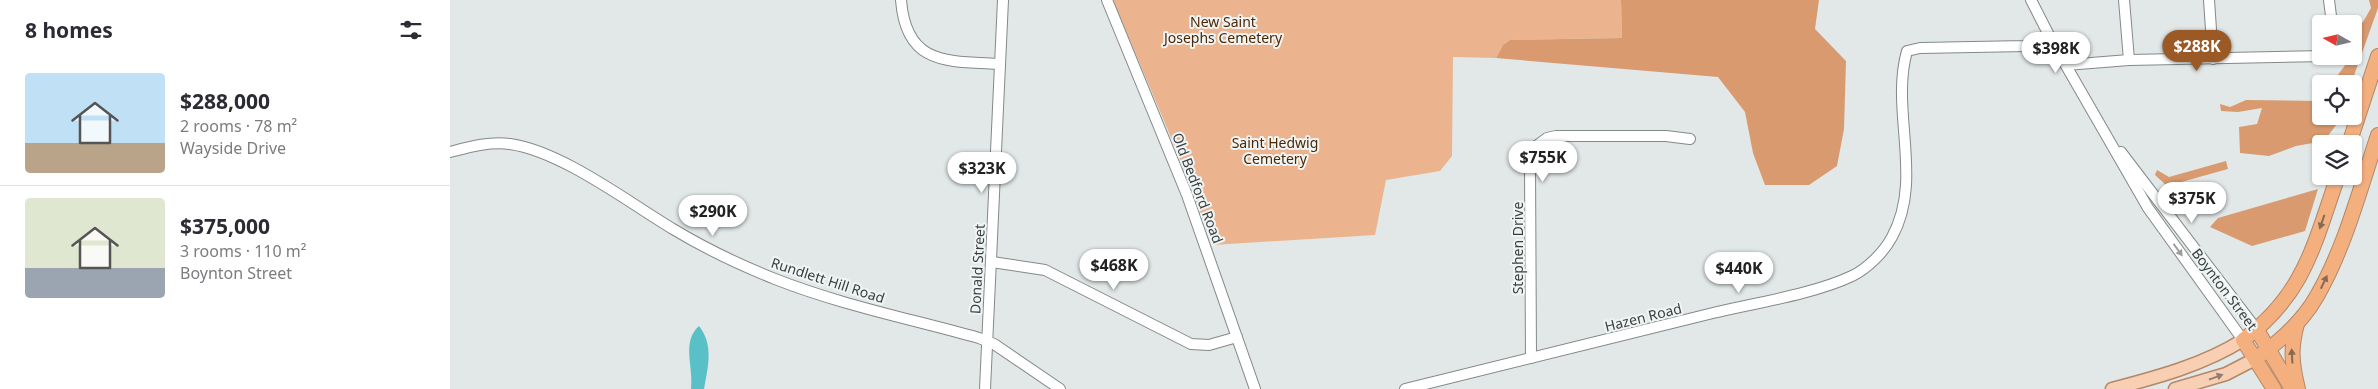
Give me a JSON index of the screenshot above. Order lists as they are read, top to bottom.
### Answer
{
  "streets": {
    "highway": ["Boynton Street"],
    "street": [
      "Old Bedford Road",
      "Stephen Drive",
      "Donald Street",
      "Rundlett Hill Road",
      "Hazen Road"
    ]
  },
  "crossings": [
    ["Stephen Drive", "Hazen Road"],
    ["Donald Street", "Rundlett Hill Road"],
    ["Boynton Street", "Hazen Road"]
  ],
  "parks": ["New Saint Josephs Cemetery", "Saint Hedwig Cemetery"],
  "north": "left",
  "page": {
    "heading": "8 homes",
    "price": [
      "$288K",
      "$398K",
      "$755K",
      "$323K",
      "$375K",
      "$290K",
      "$468K",
      "$440K"
    ],
    "list": [
      {
        "name": "$288,000",
        "note": "2 rooms · 78 m² · Wayside Drive"
      },
      {
        "name": "$375,000",
        "note": "3 rooms · 110 m² · Boynton Street"
      }
    ]
  }
}
